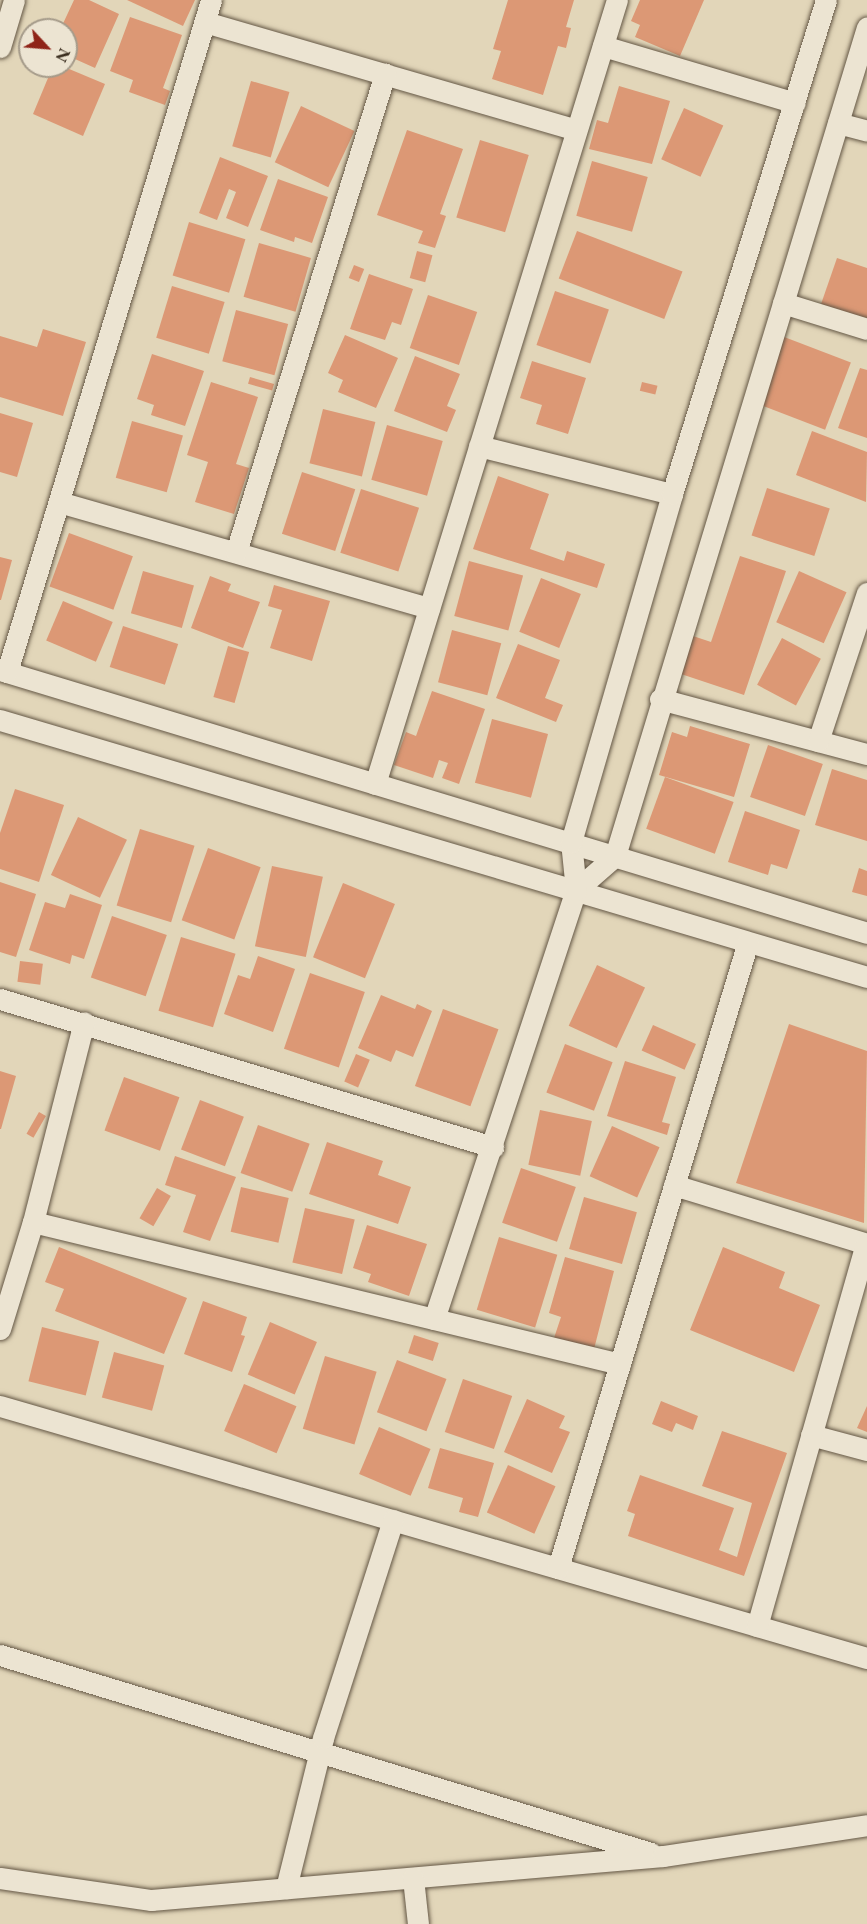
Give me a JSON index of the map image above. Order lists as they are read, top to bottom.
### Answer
{
  "north": "bottom right"
}
